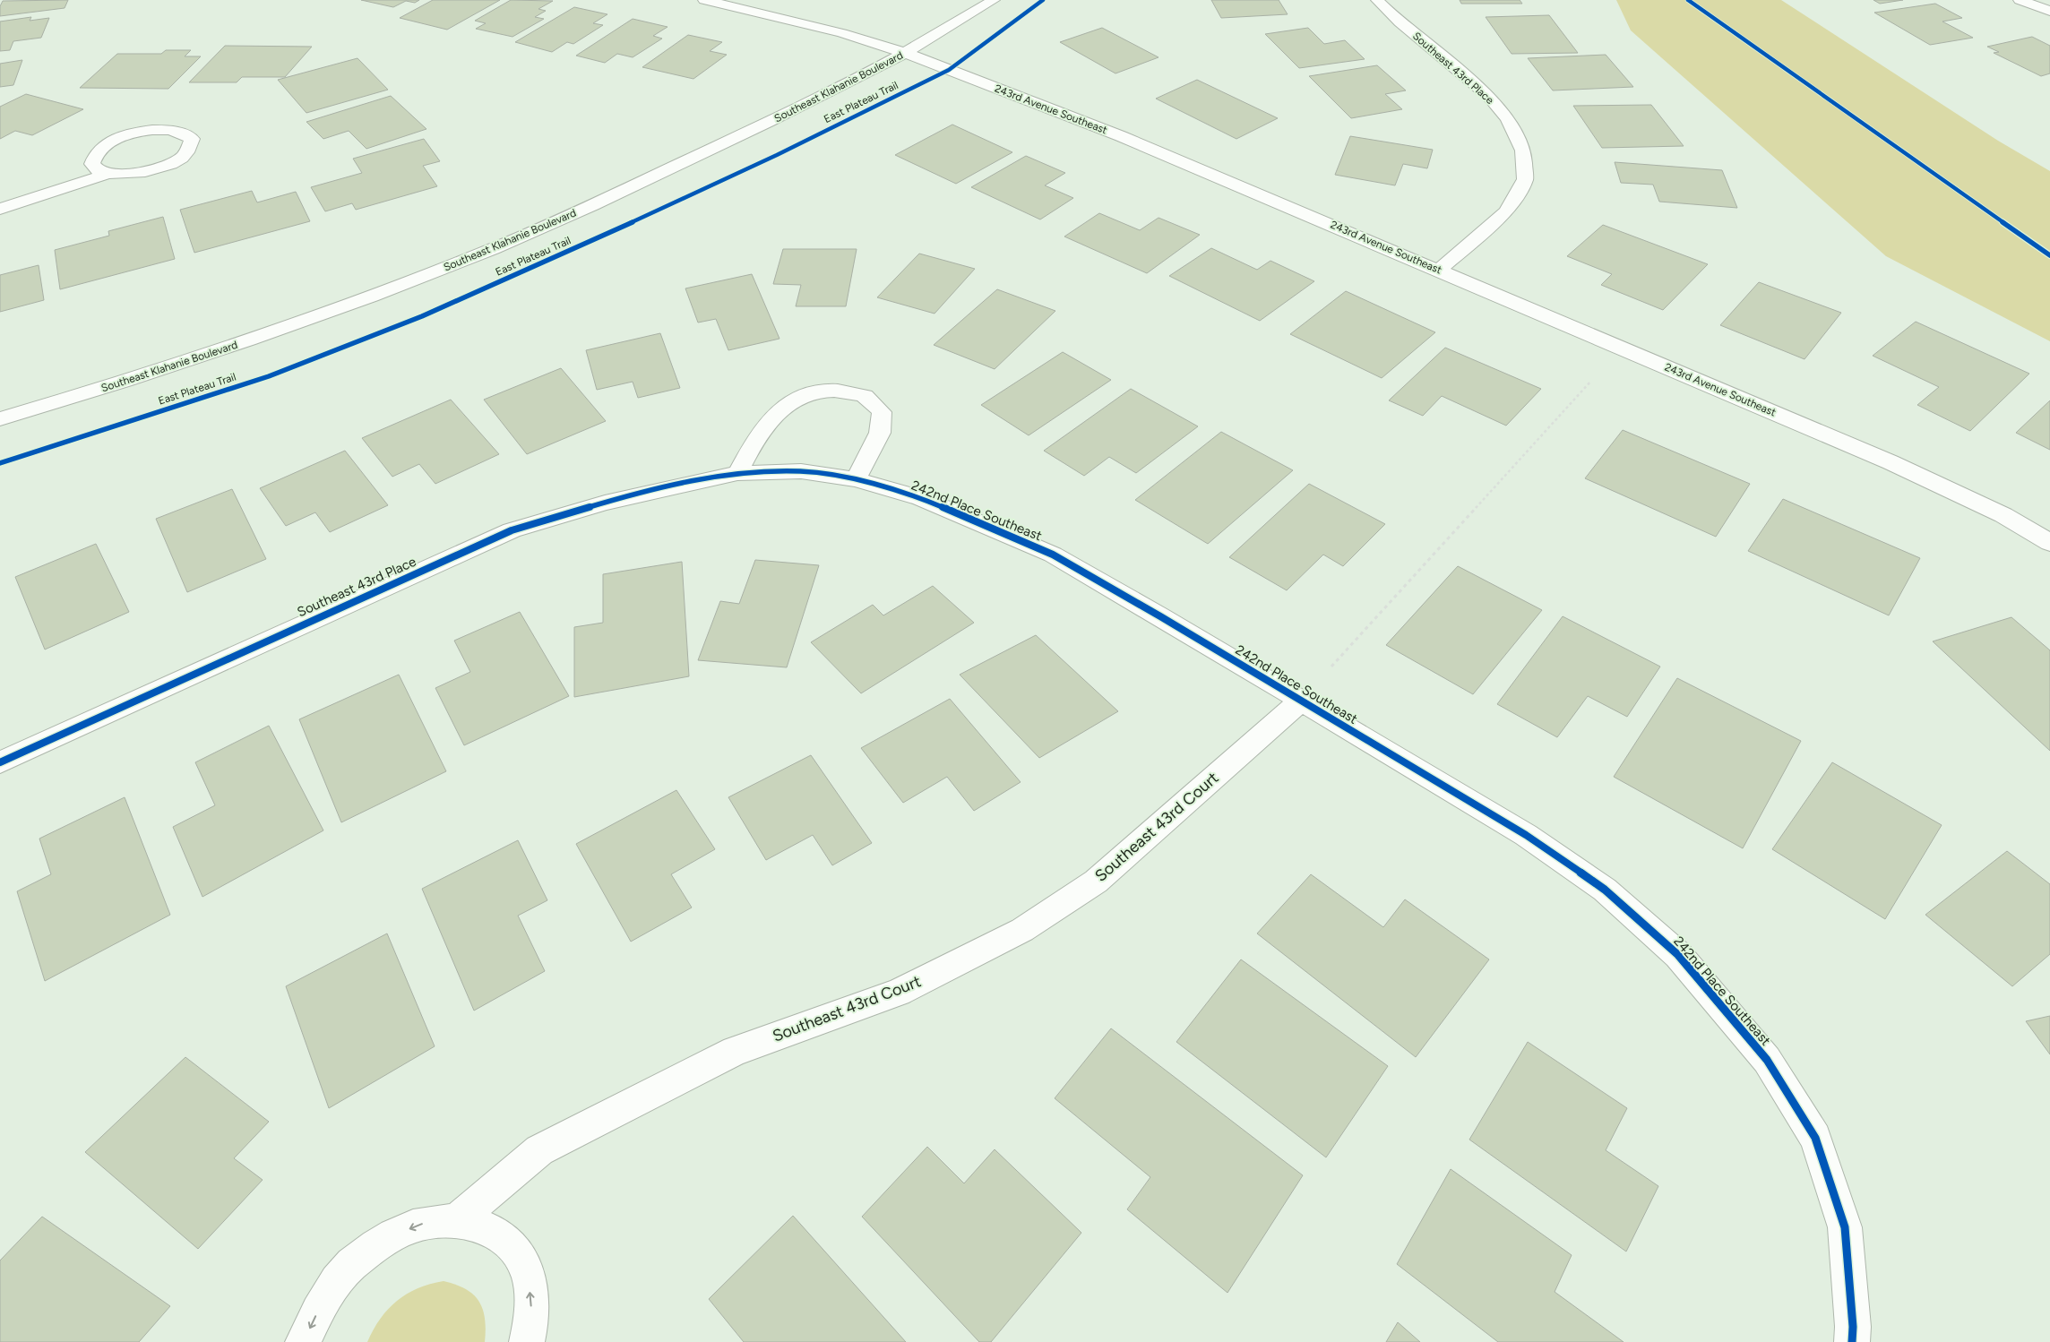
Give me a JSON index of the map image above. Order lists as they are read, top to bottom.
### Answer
{
  "streets": {
    "street": [
      "Southeast 43rd Place",
      "Southeast Klahanie Boulevard",
      "243rd Avenue Southeast",
      "242nd Place Southeast",
      "Southeast 43rd Court"
    ],
    "cycle path": ["East Plateau Trail"]
  },
  "crossings": [
    ["Southeast 43rd Place", "243rd Avenue Southeast"],
    ["Southeast 43rd Place", "242nd Place Southeast"],
    ["Southeast Klahanie Boulevard", "243rd Avenue Southeast"],
    ["242nd Place Southeast", "Southeast 43rd Court"]
  ]
}
